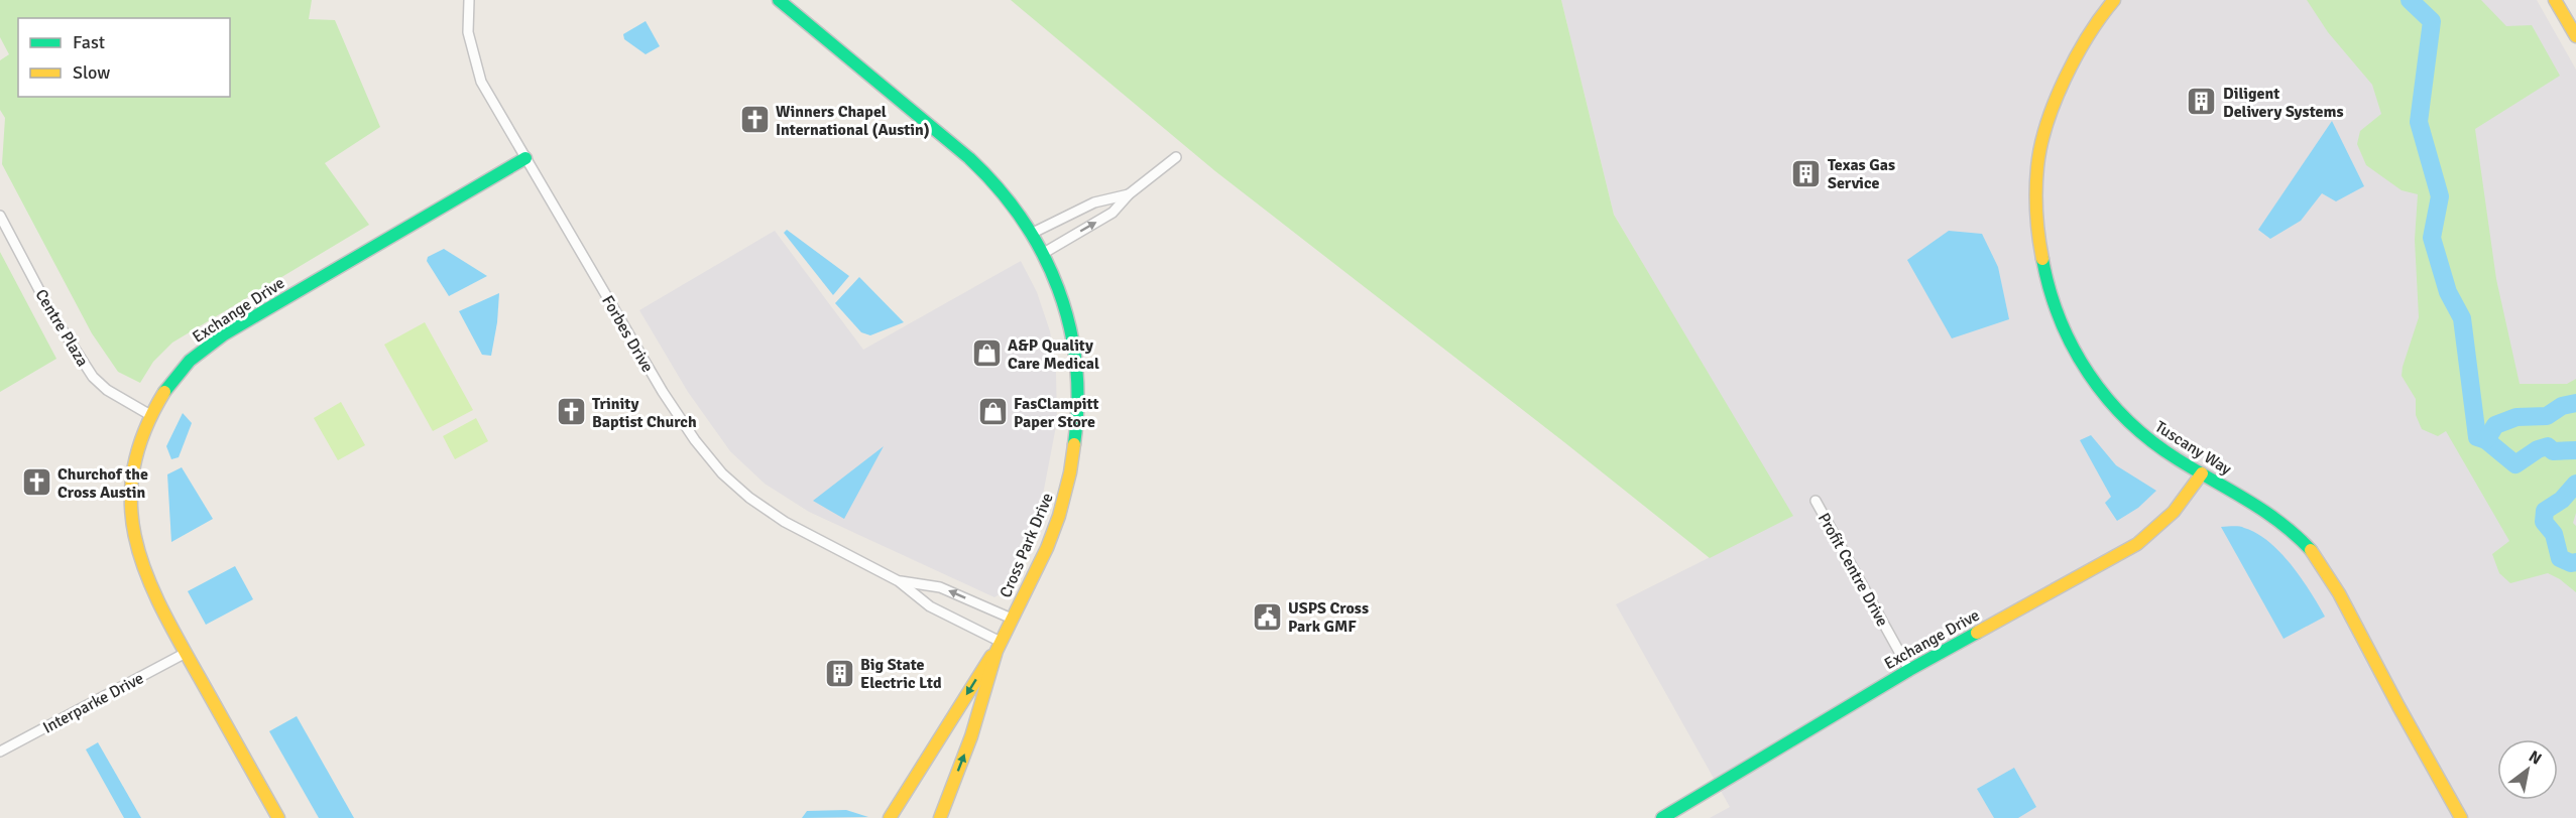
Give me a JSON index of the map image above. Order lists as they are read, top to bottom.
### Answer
{
  "streets": {
    "street": [
      "Exchange Drive",
      "Centre Plaza",
      "Forbes Drive",
      "Tuscany Way",
      "Cross Park Drive",
      "Profit Centre Drive",
      "Interparke Drive"
    ]
  },
  "crossings": [
    ["Exchange Drive", "Centre Plaza"],
    ["Exchange Drive", "Forbes Drive"],
    ["Exchange Drive", "Tuscany Way"],
    ["Exchange Drive", "Profit Centre Drive"],
    ["Exchange Drive", "Interparke Drive"],
    ["Forbes Drive", "Cross Park Drive"]
  ],
  "places": {
    "building": ["Diligent Delivery Systems", "Texas Gas Service", "Big State Electric Ltd"],
    "church": ["Winners Chapel International (Austin)", "Trinity Baptist Church", "Churchof the Cross Austin"],
    "shop": ["A&P Quality Care Medical", "FasClampitt Paper Store"],
    "public building": ["USPS Cross Park GMF"]
  },
  "legend": ["Fast", "Slow"],
  "north": "top right"
}
